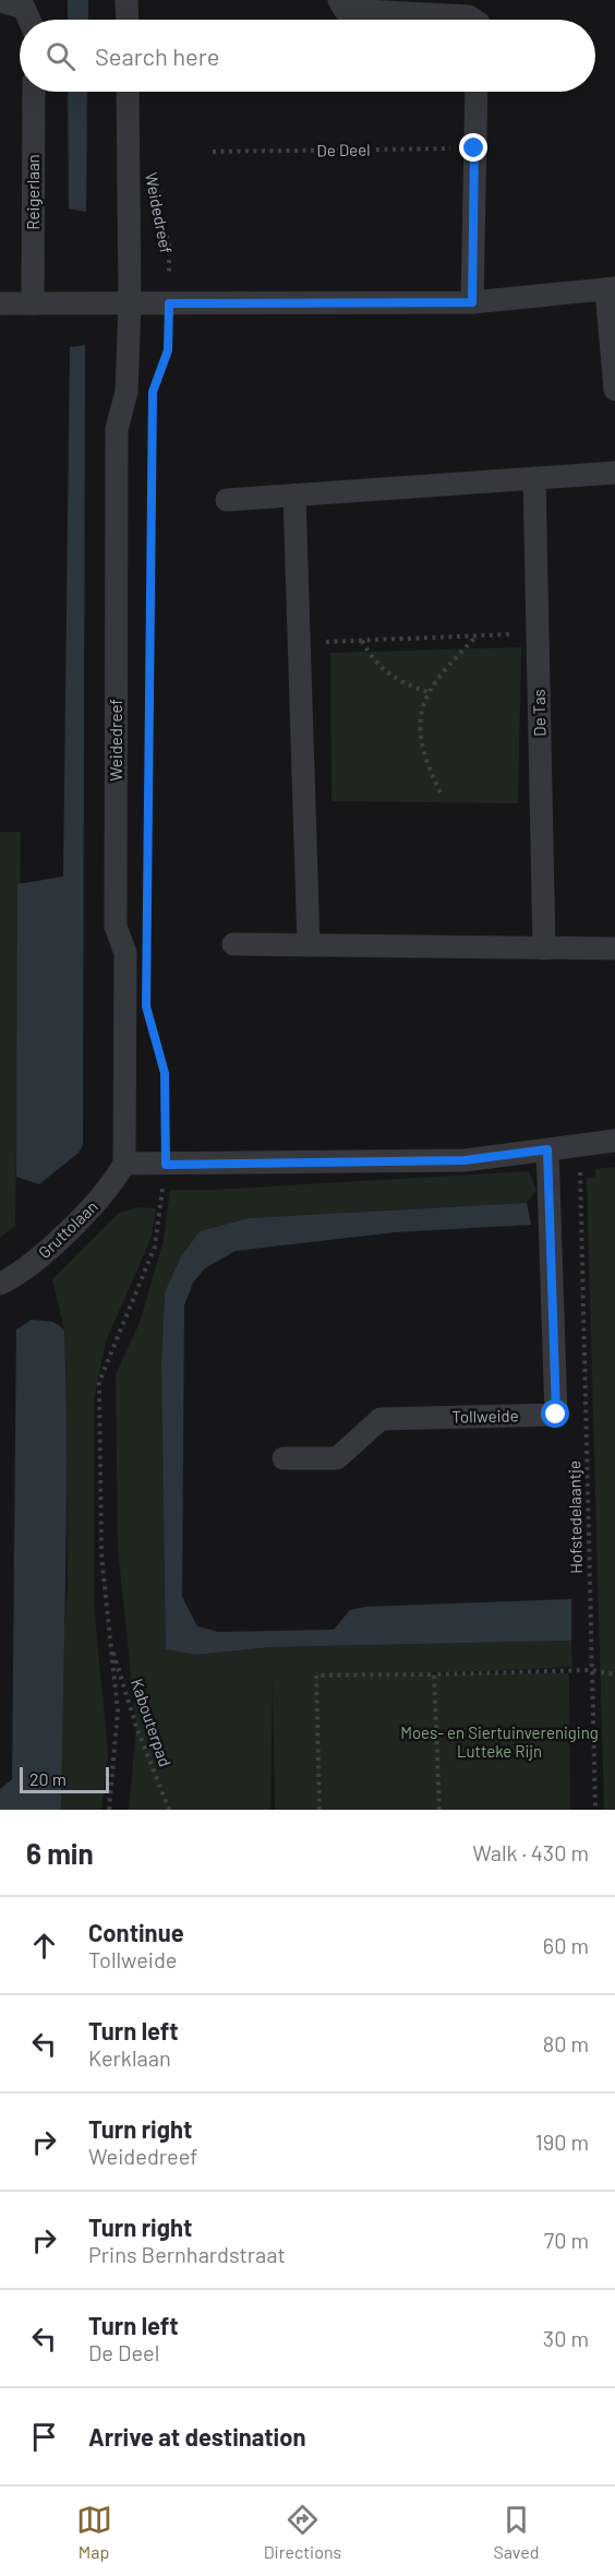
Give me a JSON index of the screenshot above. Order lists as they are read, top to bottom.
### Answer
{
  "streets": {
    "street": [
      "Reigerlaan",
      "Weidedreef",
      "De Tas",
      "Gruttolaan",
      "Tollweide"
    ],
    "path": ["De Deel", "Hofstedelaantje", "Kabouterpad"]
  },
  "crossings": [
    ["Weidedreef", "Gruttolaan"]
  ],
  "parks": ["Moes- en Siertuinvereniging Lutteke Rijn"],
  "scale_bar": "20 m",
  "page": {
    "search": "Search here",
    "scale": "20 m",
    "heading": ["6 min", "Walk · 430 m"],
    "list": [
      ["Continue", "Tollweide", "60 m"],
      ["Turn left", "Kerklaan", "80 m"],
      ["Turn right", "Weidedreef", "190 m"],
      ["Turn right", "Prins Bernhardstraat", "70 m"],
      ["Turn left", "De Deel", "30 m"],
      "Arrive at destination"
    ],
    "nav": ["Map", "Directions", "Saved"]
  }
}
